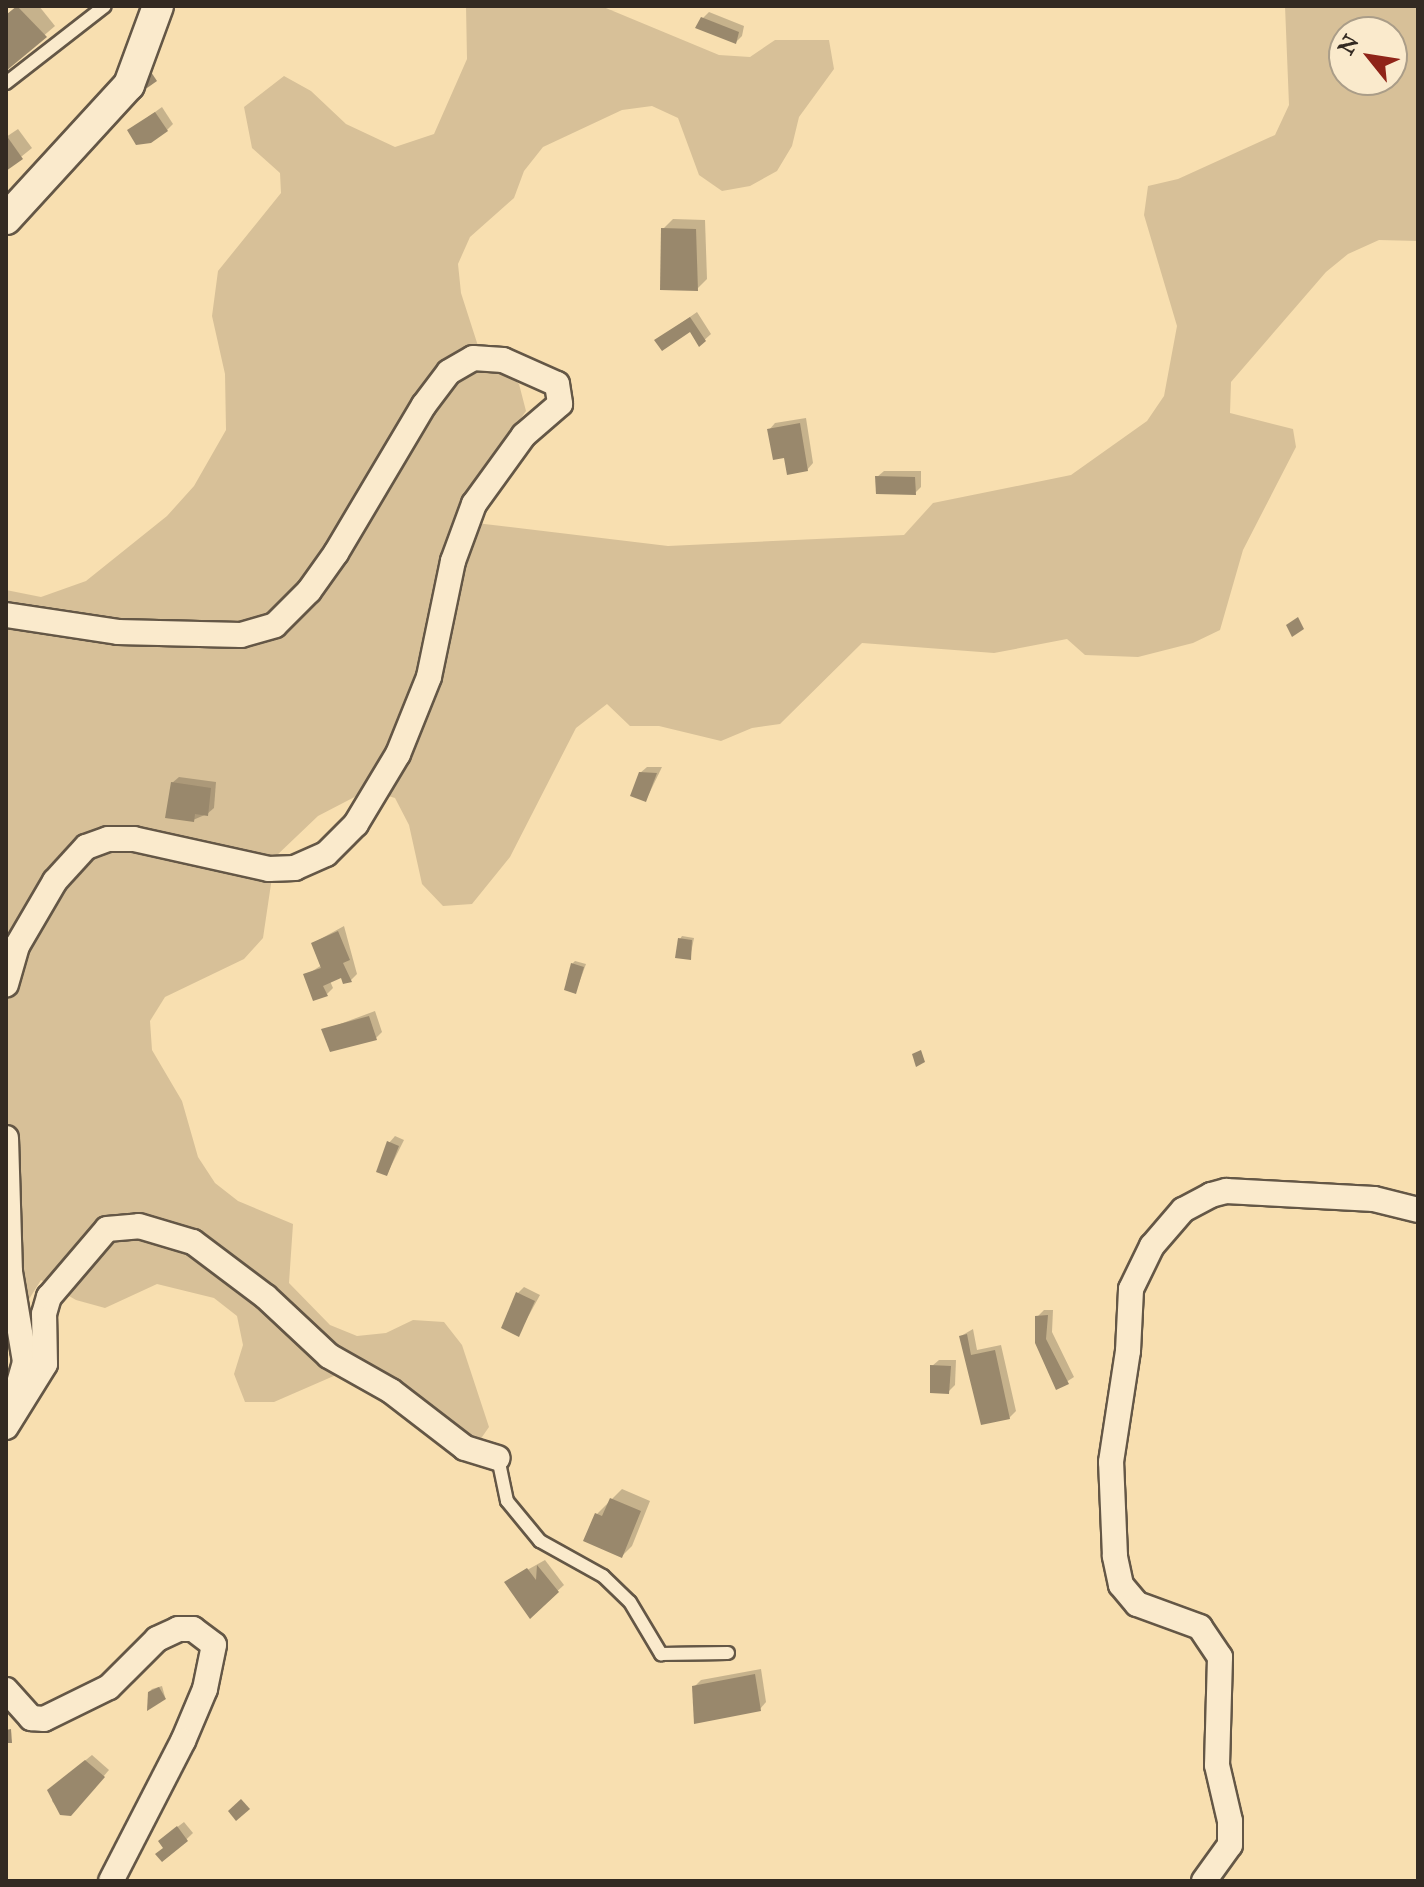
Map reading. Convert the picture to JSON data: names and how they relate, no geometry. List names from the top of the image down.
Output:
{
  "north": "top left"
}
